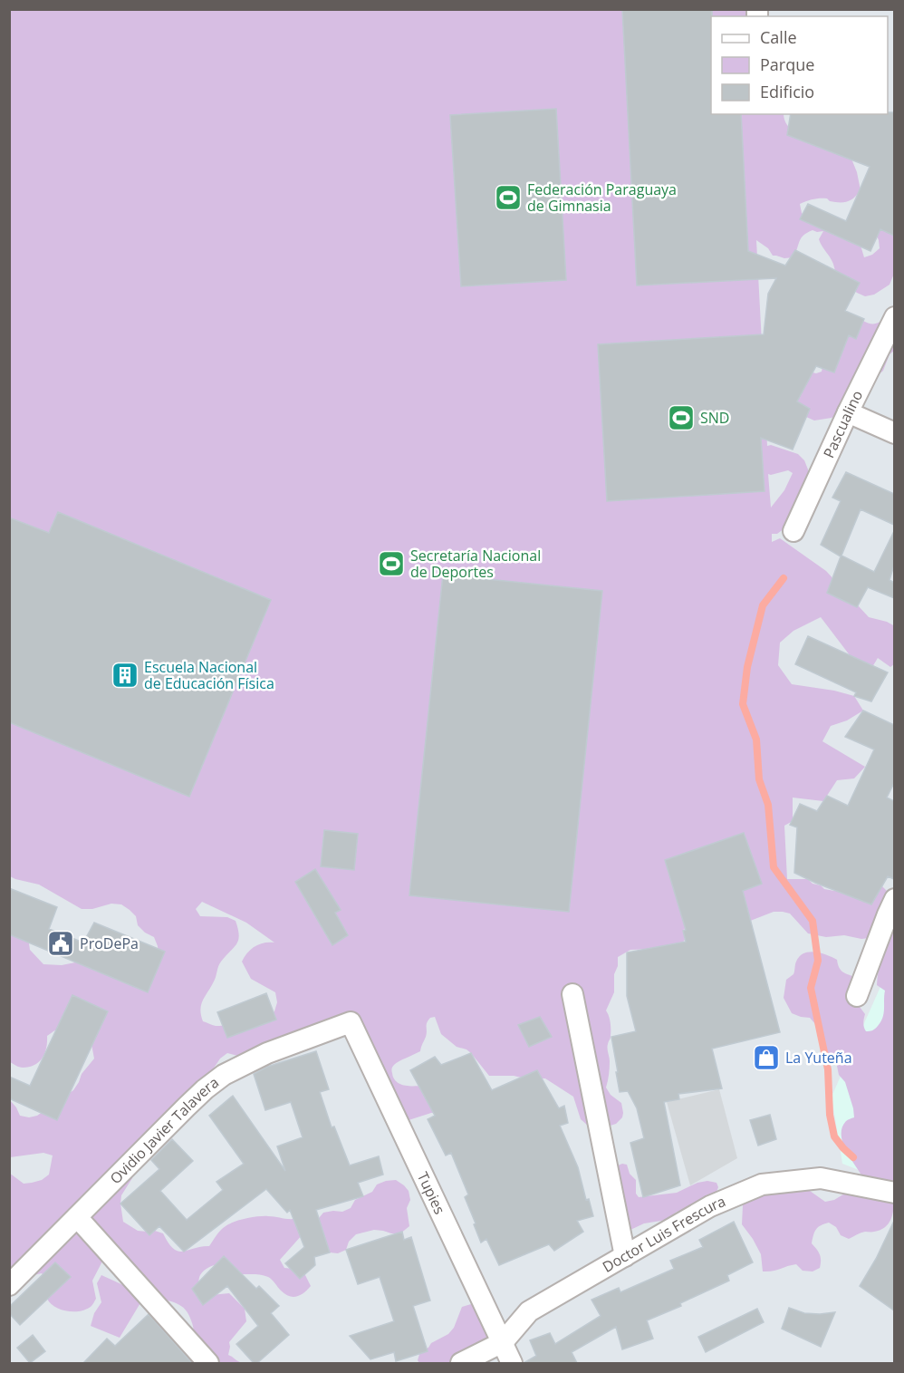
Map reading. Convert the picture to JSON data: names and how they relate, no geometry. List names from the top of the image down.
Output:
{
  "streets": {
    "street": [
      "Pascualino",
      "Ovidio Javier Talavera",
      "Tupies",
      "Doctor Luis Frescura"
    ]
  },
  "crossings": [
    ["Ovidio Javier Talavera", "Tupies"],
    ["Tupies", "Doctor Luis Frescura"]
  ],
  "places": {
    "sports": ["Federación Paraguaya de Gimnasia", "SND", "Secretaría Nacional de Deportes"],
    "building": ["Escuela Nacional de Educación Física"],
    "public building": ["ProDePa"],
    "shop": ["La Yuteña"]
  },
  "legend": ["Calle", "Parque", "Edificio"]
}
